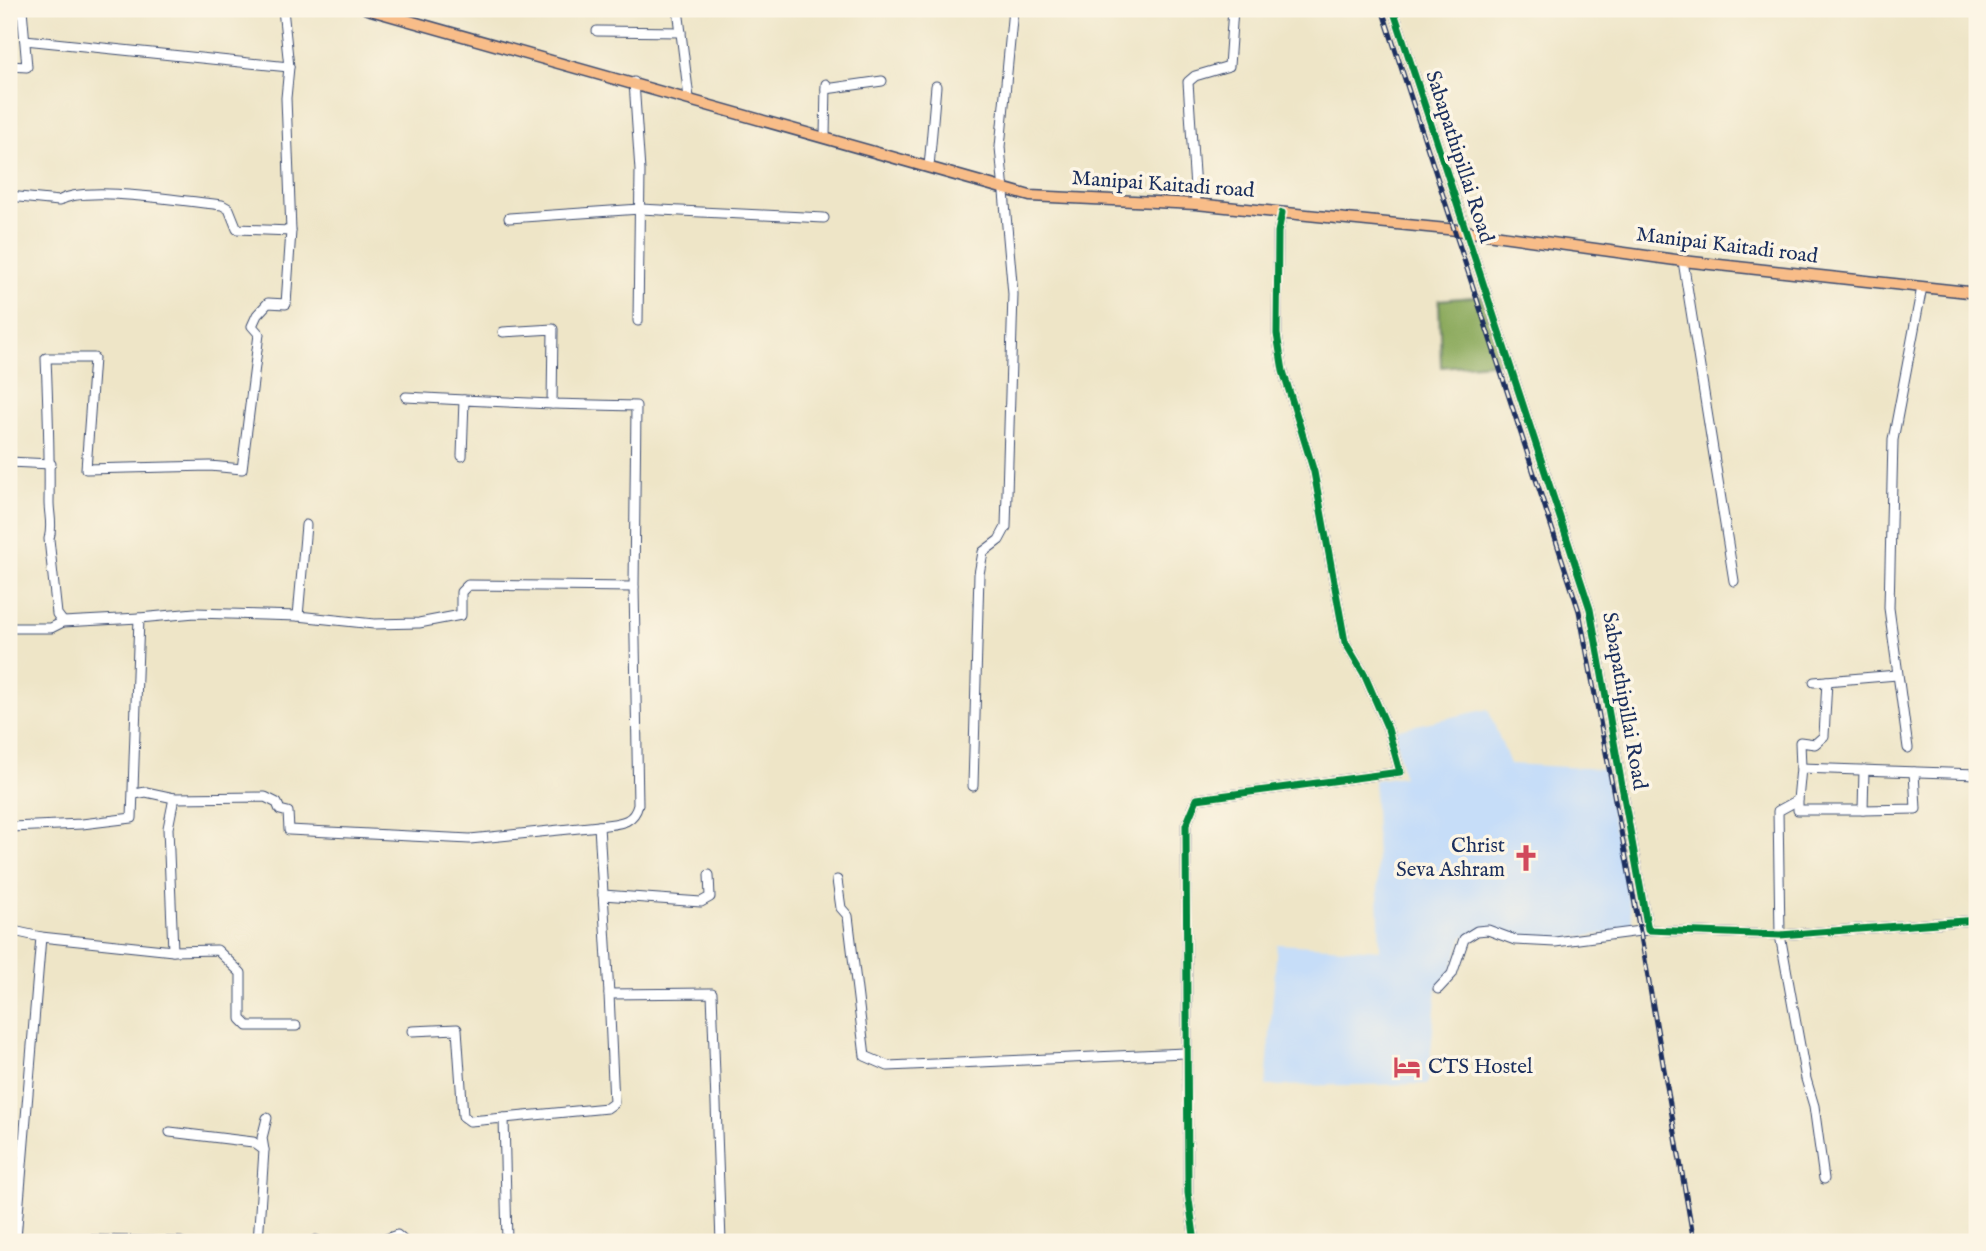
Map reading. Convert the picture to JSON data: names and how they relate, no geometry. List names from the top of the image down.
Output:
{
  "streets": {
    "main road": ["Manipai Kaitadi road"],
    "street": ["Sabapathipillai Road"]
  },
  "crossings": [
    ["Sabapathipillai Road", "Manipai Kaitadi road"]
  ],
  "places": {
    "church": ["Christ Seva Ashram"],
    "hotel": ["CTS Hostel"]
  }
}
